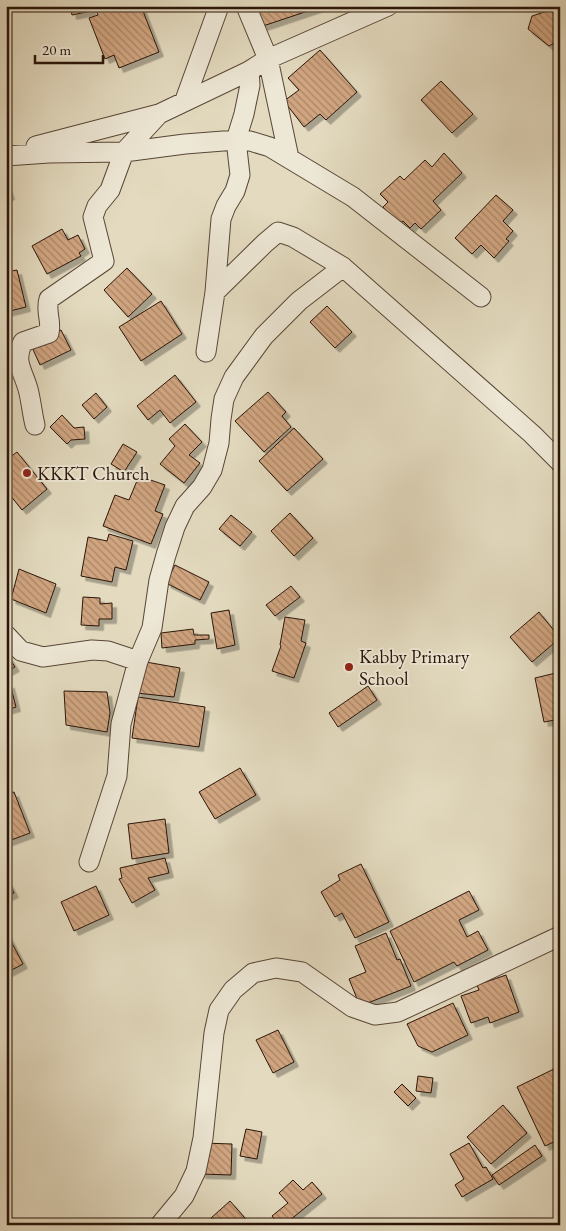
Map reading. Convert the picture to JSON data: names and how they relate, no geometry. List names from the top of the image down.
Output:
{
  "places": ["KKKT Church", "Kabby Primary School"],
  "scale_bar": "20 m"
}
